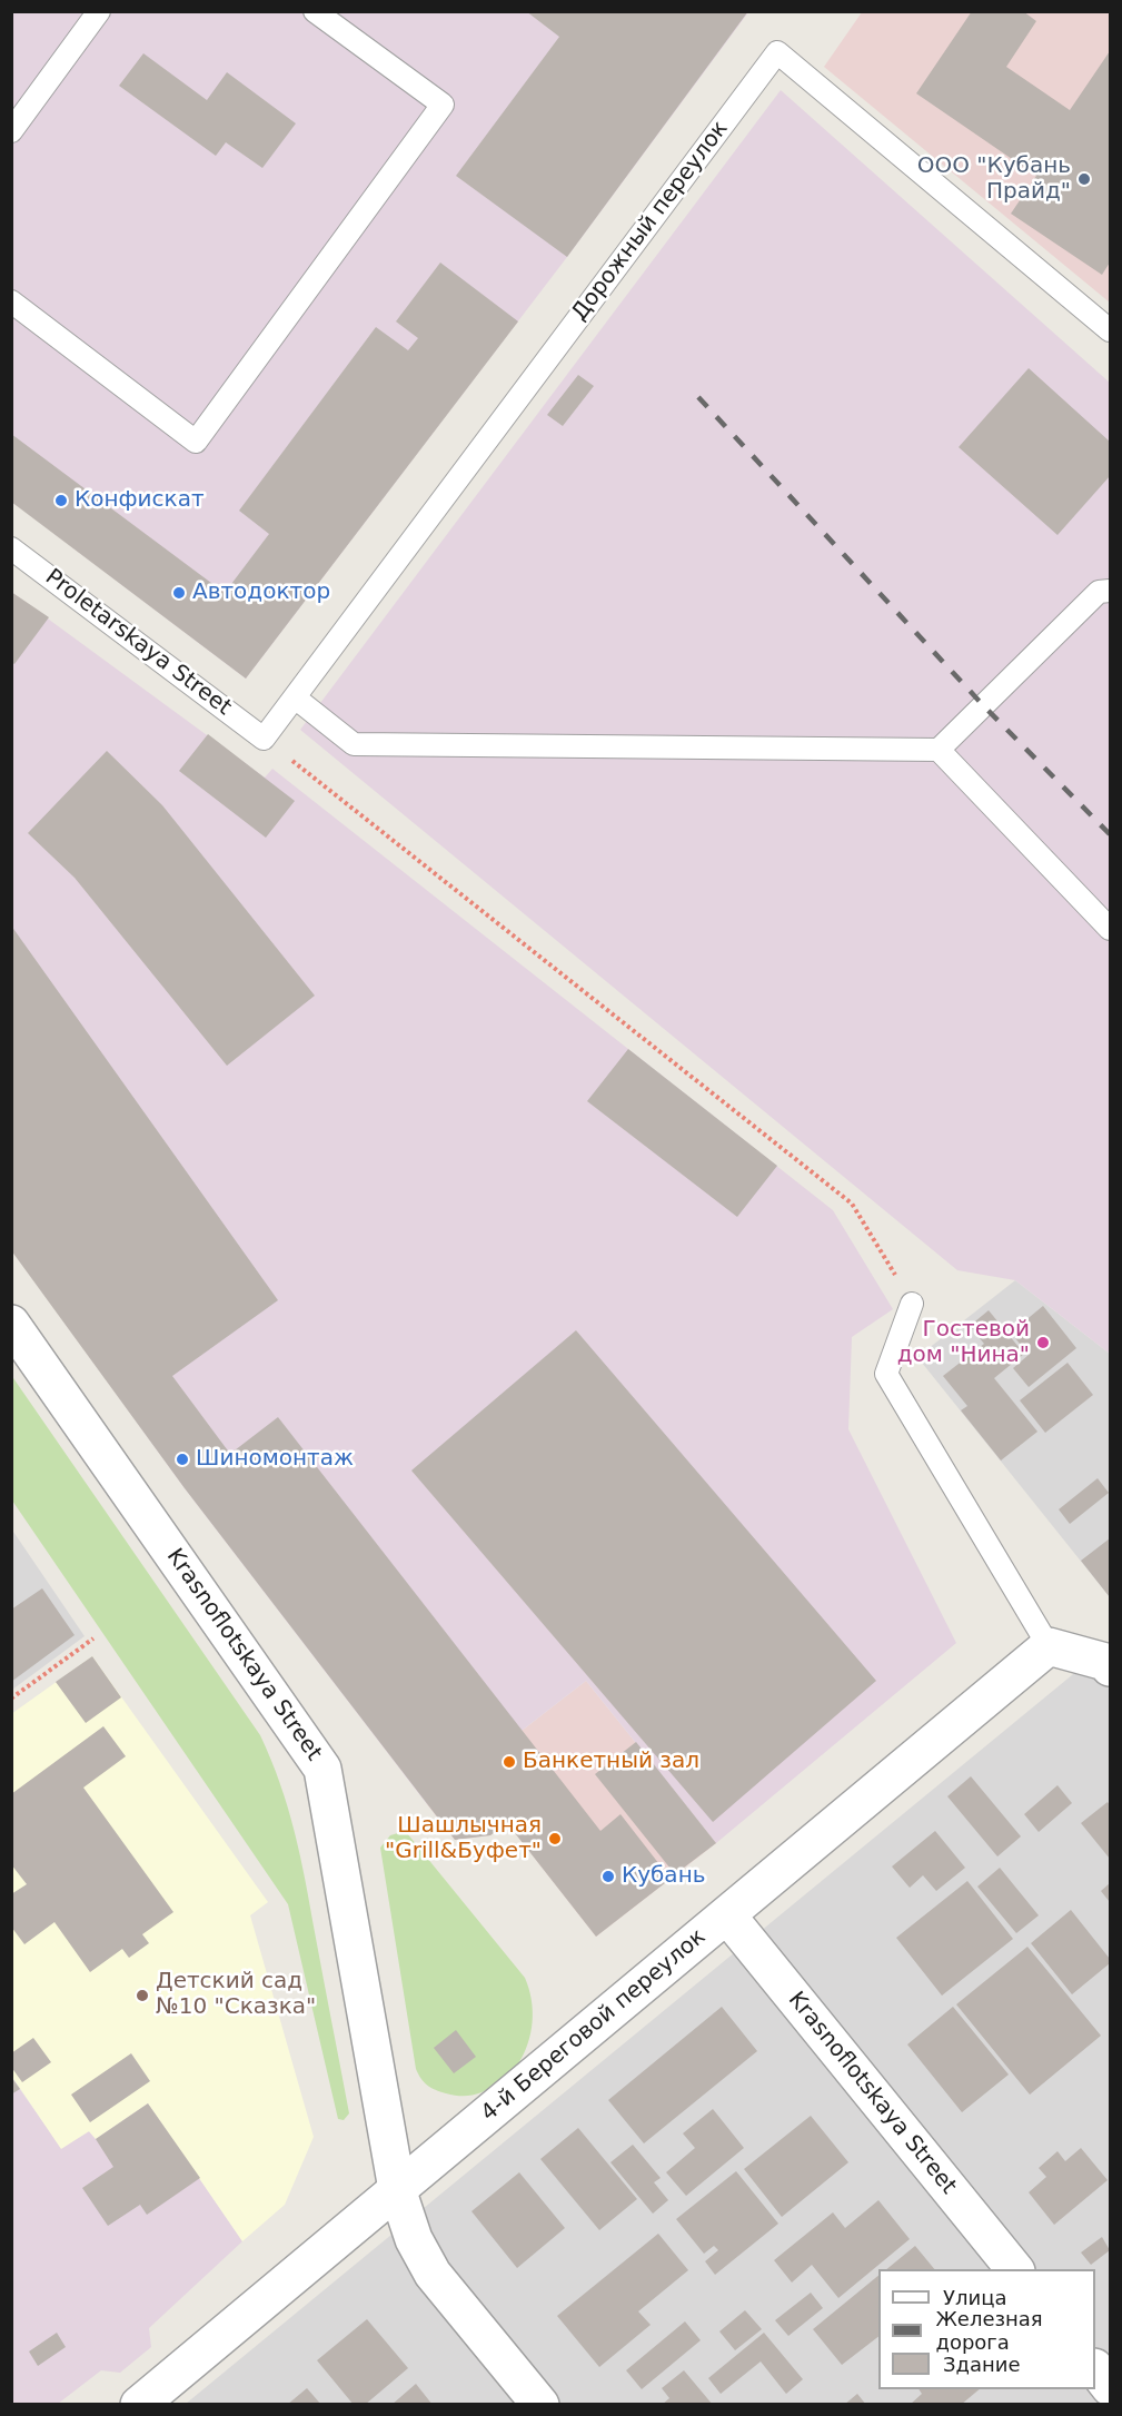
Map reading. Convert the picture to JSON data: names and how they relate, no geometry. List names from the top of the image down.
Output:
{
  "streets": {
    "street": ["Krasnoflotskaya Street", "4-й Береговой переулок"],
    "lane": ["Дорожный переулок", "Proletarskaya Street"]
  },
  "crossings": [
    ["Дорожный переулок", "Proletarskaya Street"],
    ["Krasnoflotskaya Street", "4-й Береговой переулок"]
  ],
  "places": [
    "ООО \"Кубань Прайд\"",
    "Конфискат",
    "Автодоктор",
    "Гостевой дом \"Нина\"",
    "Шиномонтаж",
    "Банкетный зал",
    "Шашлычная \"Grill&Буфет\"",
    "Кубань",
    "Детский сад №10 \"Сказка\""
  ],
  "legend": ["Улица", "Железная дорога", "Здание"]
}
